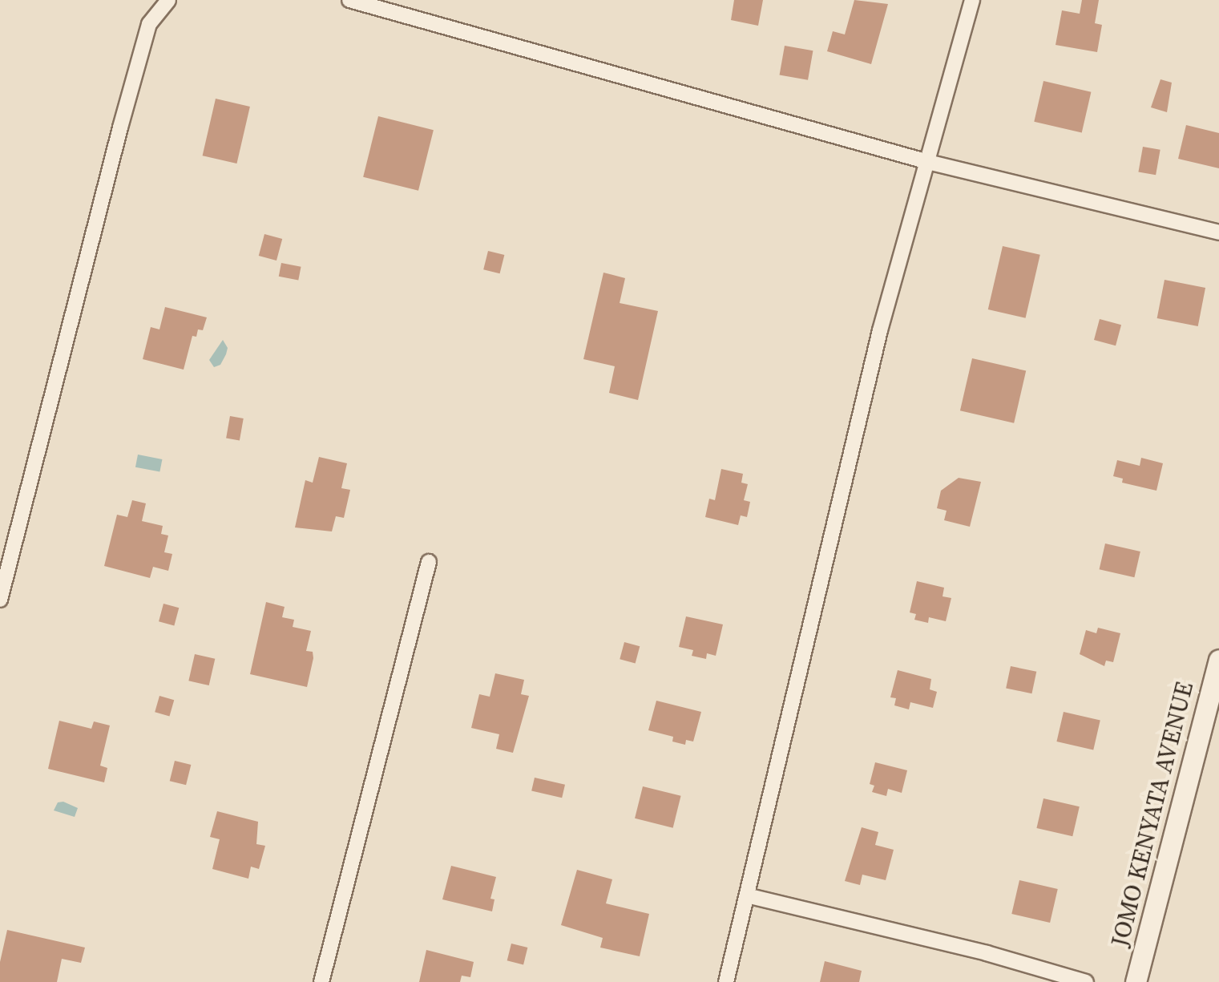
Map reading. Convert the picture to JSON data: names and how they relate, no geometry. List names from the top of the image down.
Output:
{
  "streets": {
    "street": ["JOMO KENYATA AVENUE"]
  }
}
